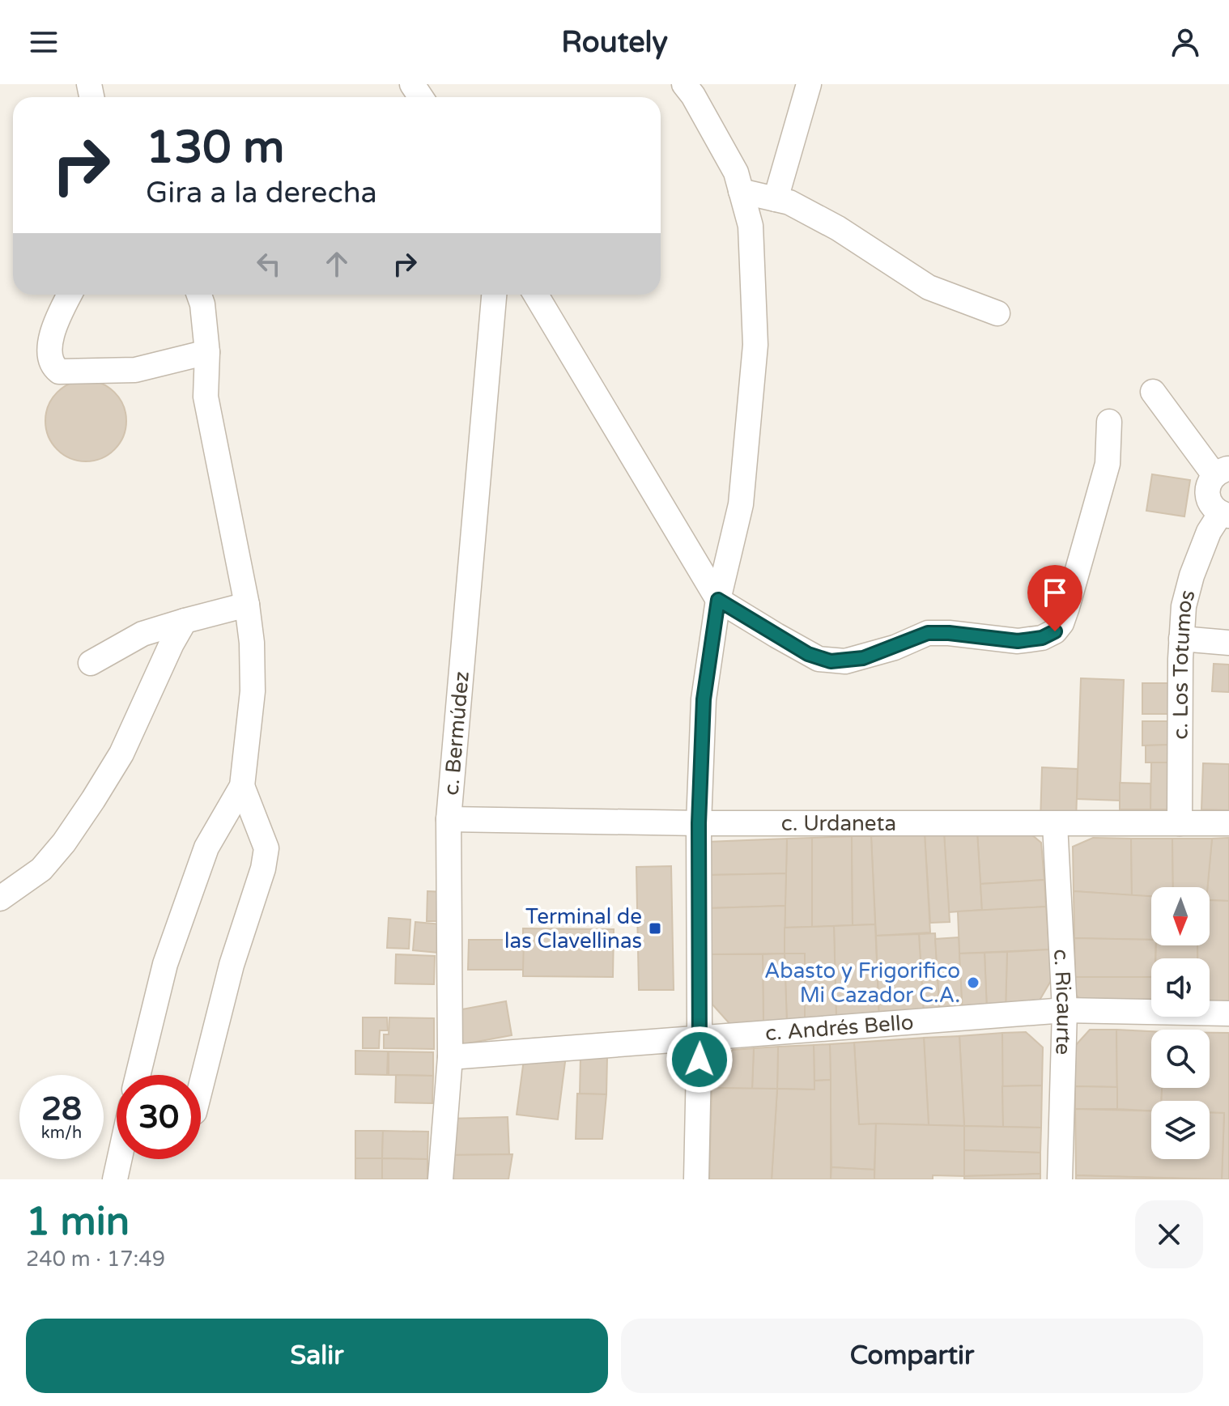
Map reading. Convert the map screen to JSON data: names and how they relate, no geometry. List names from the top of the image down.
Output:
{
  "streets": {
    "street": [
      "c. Los Totumos",
      "c. Bermúdez",
      "c. Urdaneta",
      "c. Ricaurte",
      "c. Andrés Bello"
    ]
  },
  "crossings": [
    ["c. Los Totumos", "c. Urdaneta"],
    ["c. Bermúdez", "c. Urdaneta"],
    ["c. Bermúdez", "c. Andrés Bello"],
    ["c. Urdaneta", "c. Ricaurte"],
    ["c. Ricaurte", "c. Andrés Bello"]
  ],
  "places": {
    "transit": ["Terminal de las Clavellinas"],
    "other": ["Abasto y Frigorifico Mi Cazador C.A."]
  },
  "north": "bottom",
  "page": {
    "header": "Routely",
    "turn": ["130 m", "Gira a la derecha"],
    "speed": "28 km/h",
    "limit": "30",
    "heading": ["1 min", "240 m · 17:49"],
    "buttons": ["Salir", "Compartir"]
  }
}
